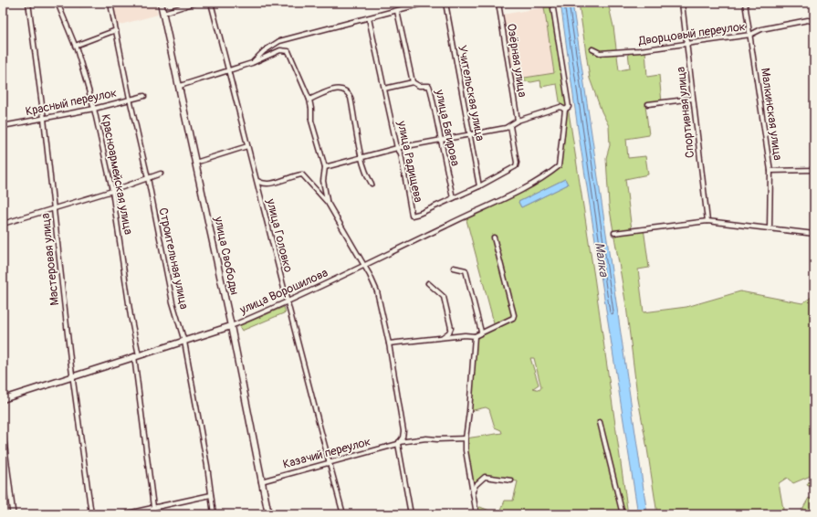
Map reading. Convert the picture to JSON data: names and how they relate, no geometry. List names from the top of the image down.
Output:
{
  "streets": {
    "main road": ["улица Свободы", "улица Ворошилова"],
    "street": [
      "Дворцовый переулок",
      "Озёрная улица",
      "Учительская улица",
      "Красный переулок",
      "Спортивная улица",
      "Малкинская улица",
      "улица Багирова",
      "улица Радищева",
      "Красноармейская улица",
      "улица Головко",
      "Строительная улица",
      "Мастеровая улица",
      "Казачий переулок"
    ]
  },
  "crossings": [
    ["Дворцовый переулок", "Спортивная улица"],
    ["Дворцовый переулок", "Малкинская улица"],
    ["Учительская улица", "улица Радищева"],
    ["Красный переулок", "Красноармейская улица"],
    ["Красный переулок", "Строительная улица"],
    ["Красный переулок", "Мастеровая улица"],
    ["улица Багирова", "улица Радищева"],
    ["Красноармейская улица", "улица Ворошилова"],
    ["улица Головко", "улица Ворошилова"],
    ["улица Головко", "Казачий переулок"],
    ["улица Свободы", "улица Ворошилова"],
    ["улица Свободы", "Казачий переулок"],
    ["Строительная улица", "улица Ворошилова"],
    ["Мастеровая улица", "улица Ворошилова"]
  ],
  "water": ["Малка"]
}
